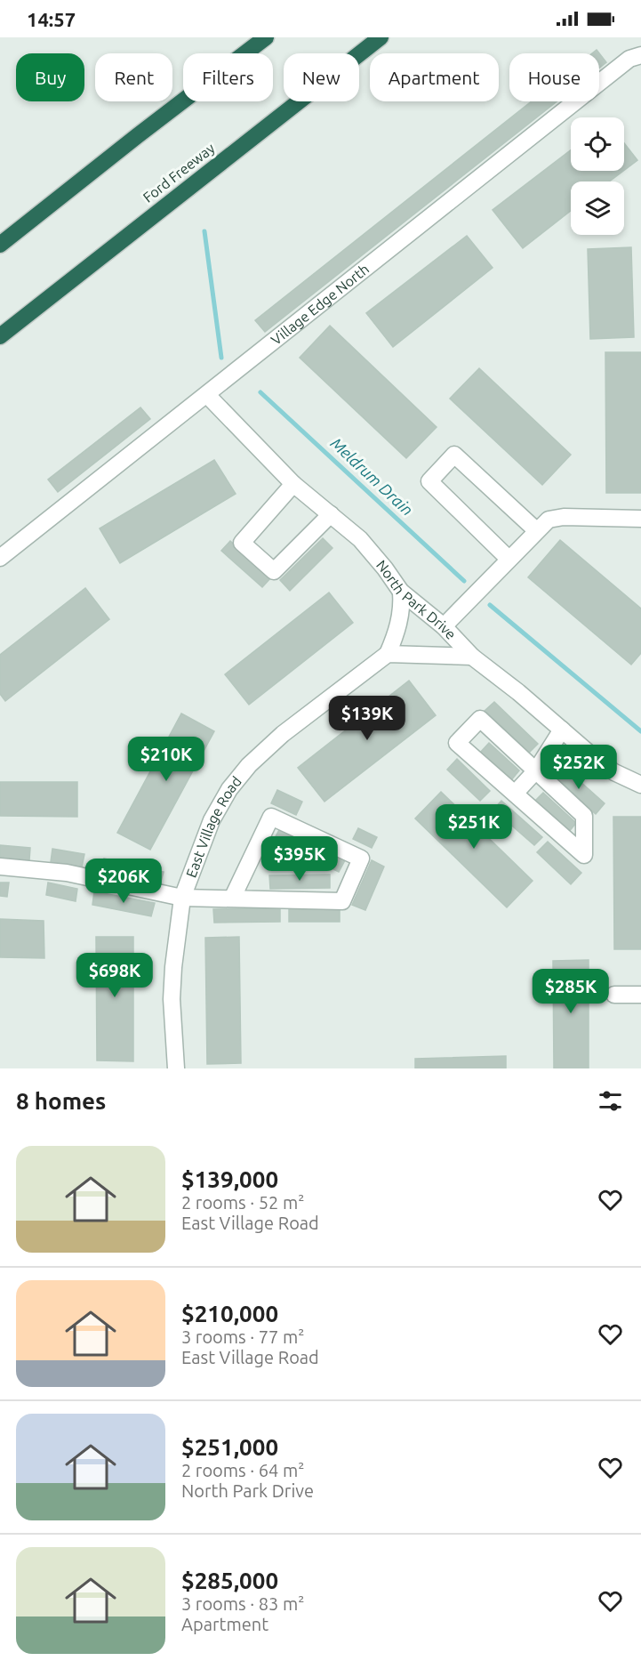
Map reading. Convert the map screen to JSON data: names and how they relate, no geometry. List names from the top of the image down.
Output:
{
  "streets": {
    "highway": ["Ford Freeway"],
    "street": ["Village Edge North", "North Park Drive", "East Village Road"]
  },
  "crossings": [
    ["Village Edge North", "North Park Drive"]
  ],
  "water": ["Meldrum Drain"],
  "page": {
    "status": "14:57",
    "chip": [
      "Buy",
      "Rent",
      "Filters",
      "New",
      "Apartment",
      "House"
    ],
    "price": [
      "$139K",
      "$210K",
      "$252K",
      "$251K",
      "$395K",
      "$206K",
      "$698K",
      "$285K"
    ],
    "heading": "8 homes",
    "list": [
      {
        "name": "$139,000",
        "note": "2 rooms · 52 m² · East Village Road"
      },
      {
        "name": "$210,000",
        "note": "3 rooms · 77 m² · East Village Road"
      },
      {
        "name": "$251,000",
        "note": "2 rooms · 64 m² · North Park Drive"
      },
      {
        "name": "$285,000",
        "note": "3 rooms · 83 m² · Apartment"
      }
    ]
  }
}
